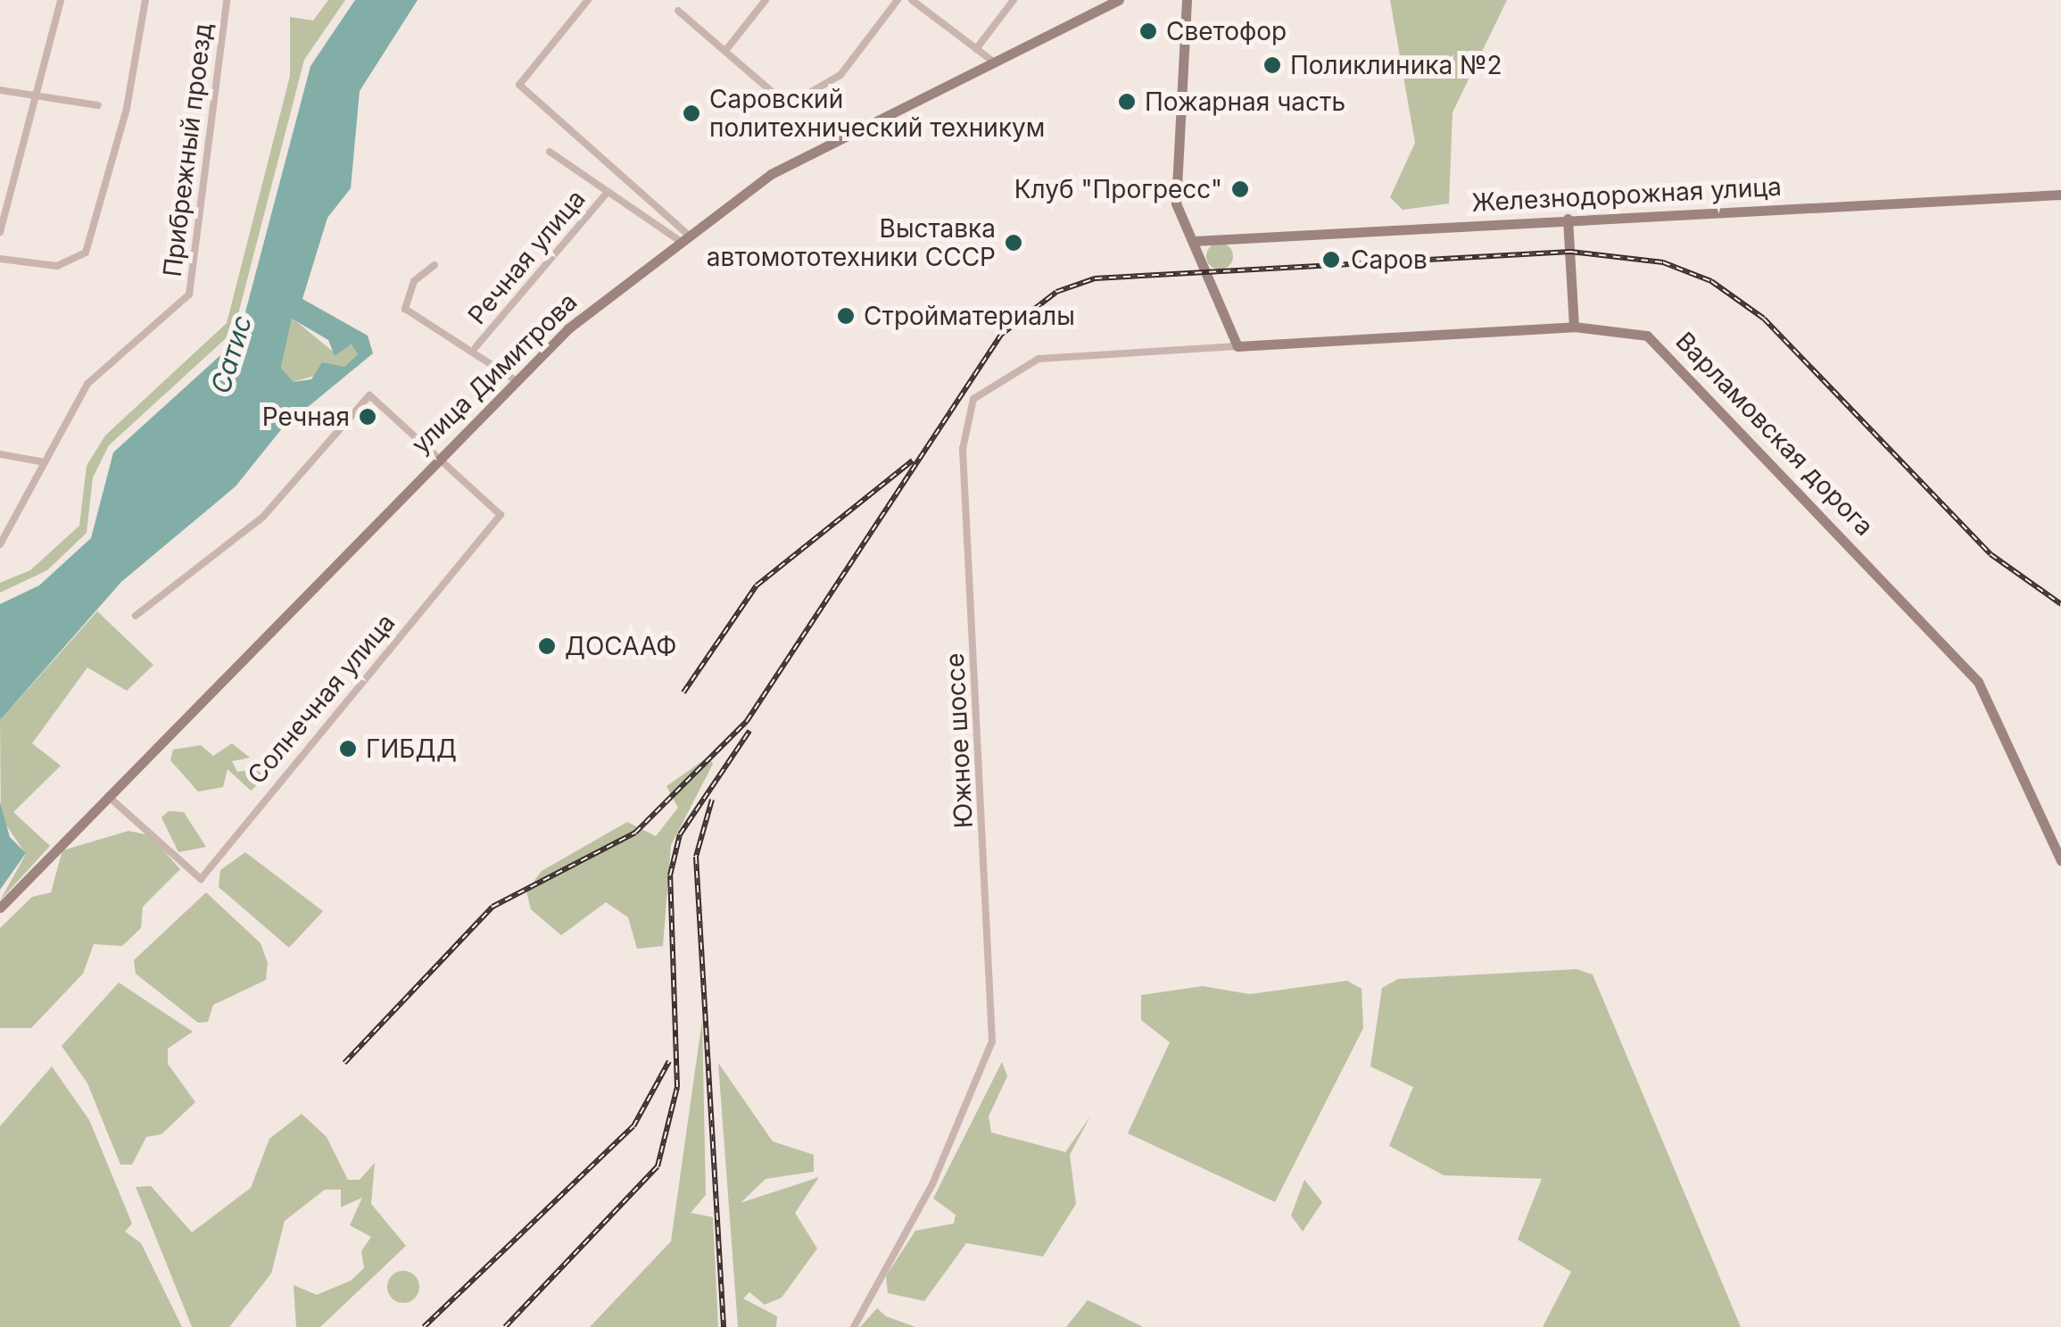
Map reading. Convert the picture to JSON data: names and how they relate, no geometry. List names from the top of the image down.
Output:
{
  "streets": {
    "street": [
      "Прибрежный проезд",
      "Железнодорожная улица",
      "Речная улица",
      "улица Димитрова",
      "Варламовская дорога",
      "Солнечная улица",
      "Южное шоссе"
    ]
  },
  "crossings": [
    ["улица Димитрова", "Солнечная улица"],
    ["Варламовская дорога", "Южное шоссе"]
  ],
  "water": ["Сатис"],
  "places": [
    "Светофор",
    "Поликлиника №2",
    "Пожарная часть",
    "Саровский политехнический техникум",
    "Клуб \"Прогресс\"",
    "Выставка автомототехники СССР",
    "Саров",
    "Стройматериалы",
    "Речная",
    "ДОСААФ",
    "ГИБДД"
  ]
}
